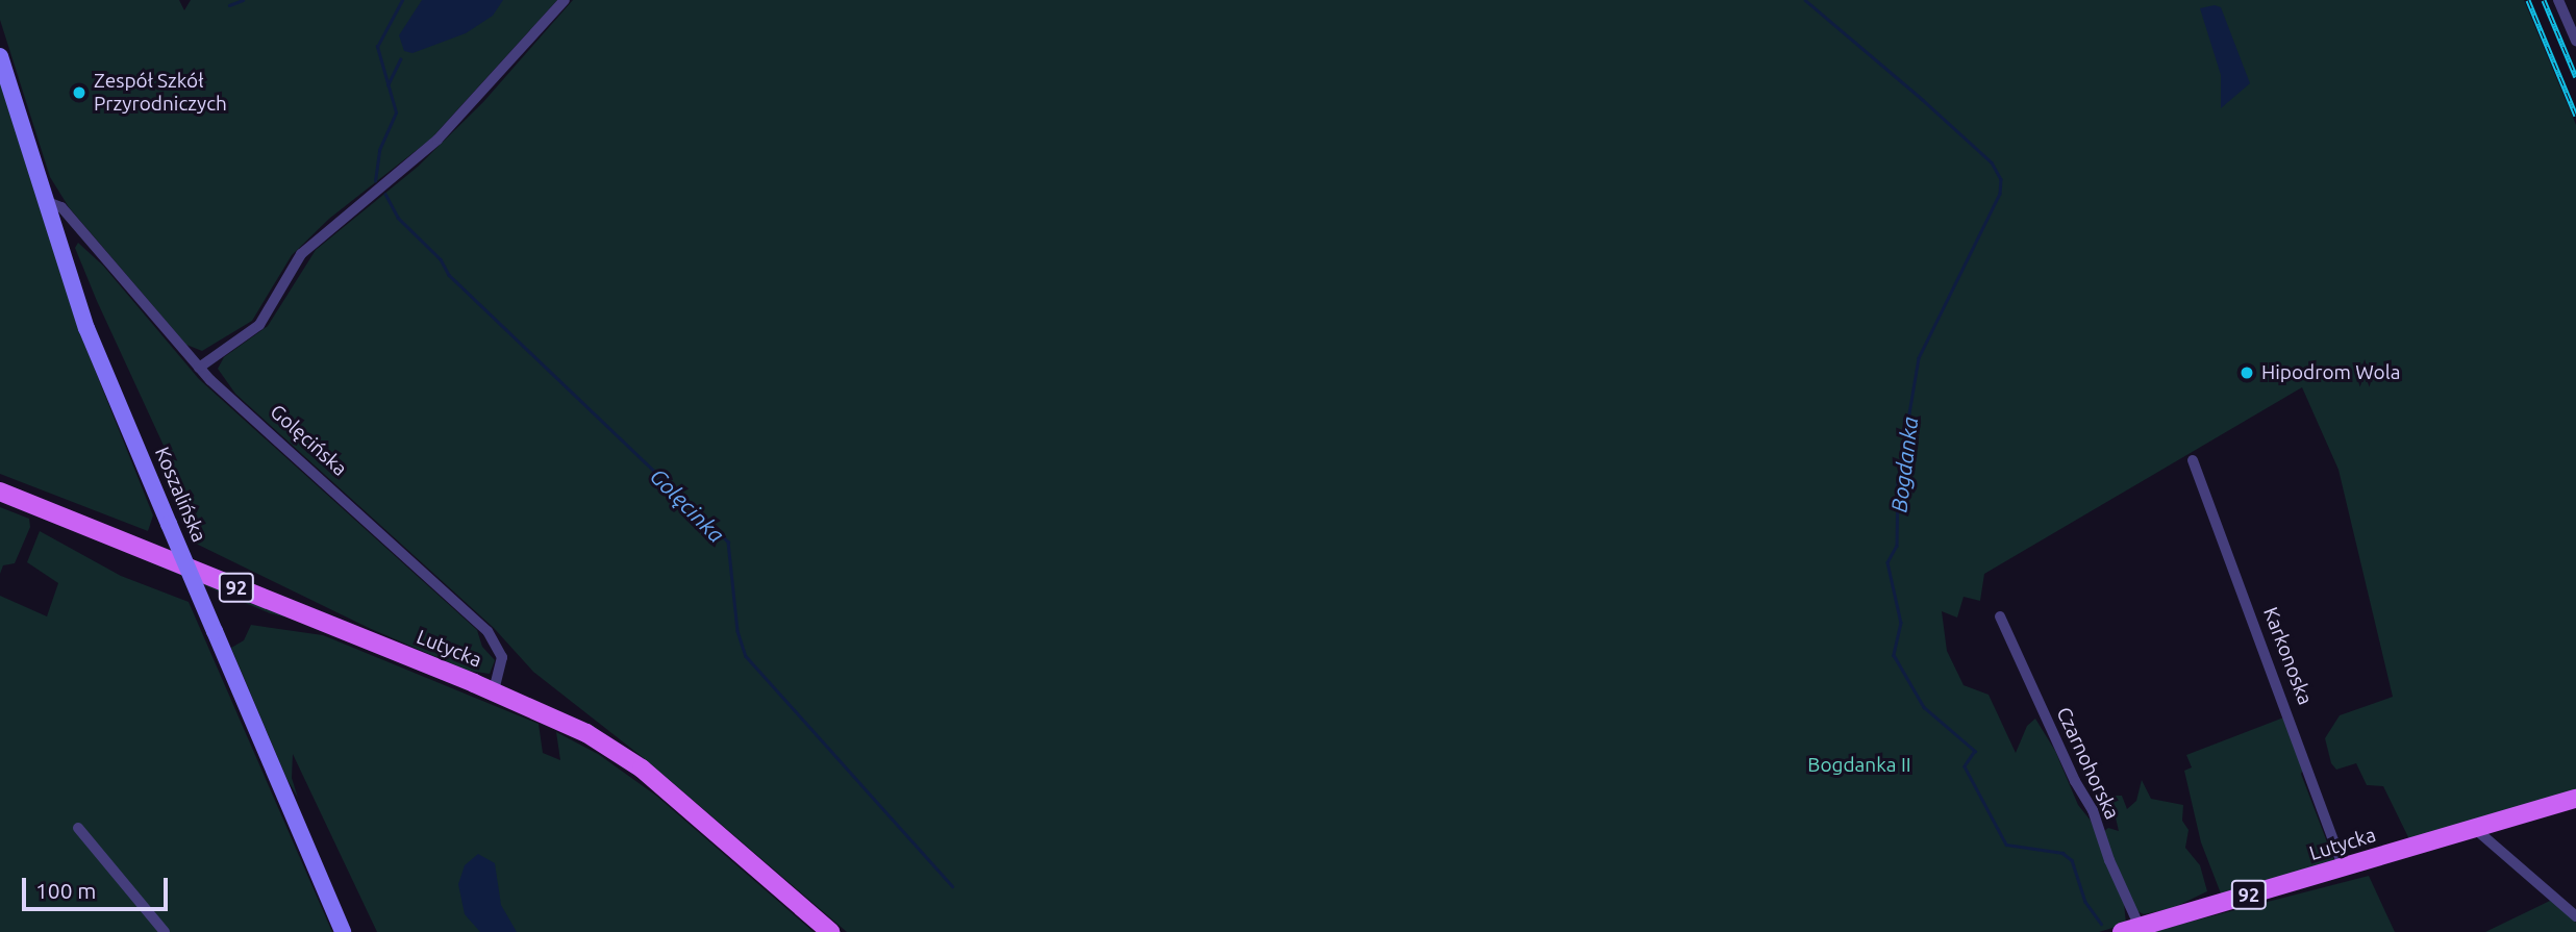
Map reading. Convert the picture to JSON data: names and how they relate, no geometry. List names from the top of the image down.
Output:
{
  "streets": {
    "main road": ["92", "Lutycka"],
    "street": [
      "Golęcińska",
      "Koszalińska",
      "Karkonoska",
      "Czarnohorska"
    ]
  },
  "crossings": [
    ["Golęcińska", "Koszalińska"],
    ["Golęcińska", "Lutycka"],
    ["Lutycka", "Karkonoska"],
    ["Lutycka", "Czarnohorska"]
  ],
  "water": ["Bogdanka", "Golęcinka"],
  "parks": ["Bogdanka II"],
  "places": ["Zespół Szkół Przyrodniczych", "Hipodrom Wola"],
  "scale_bar": "100 m"
}
